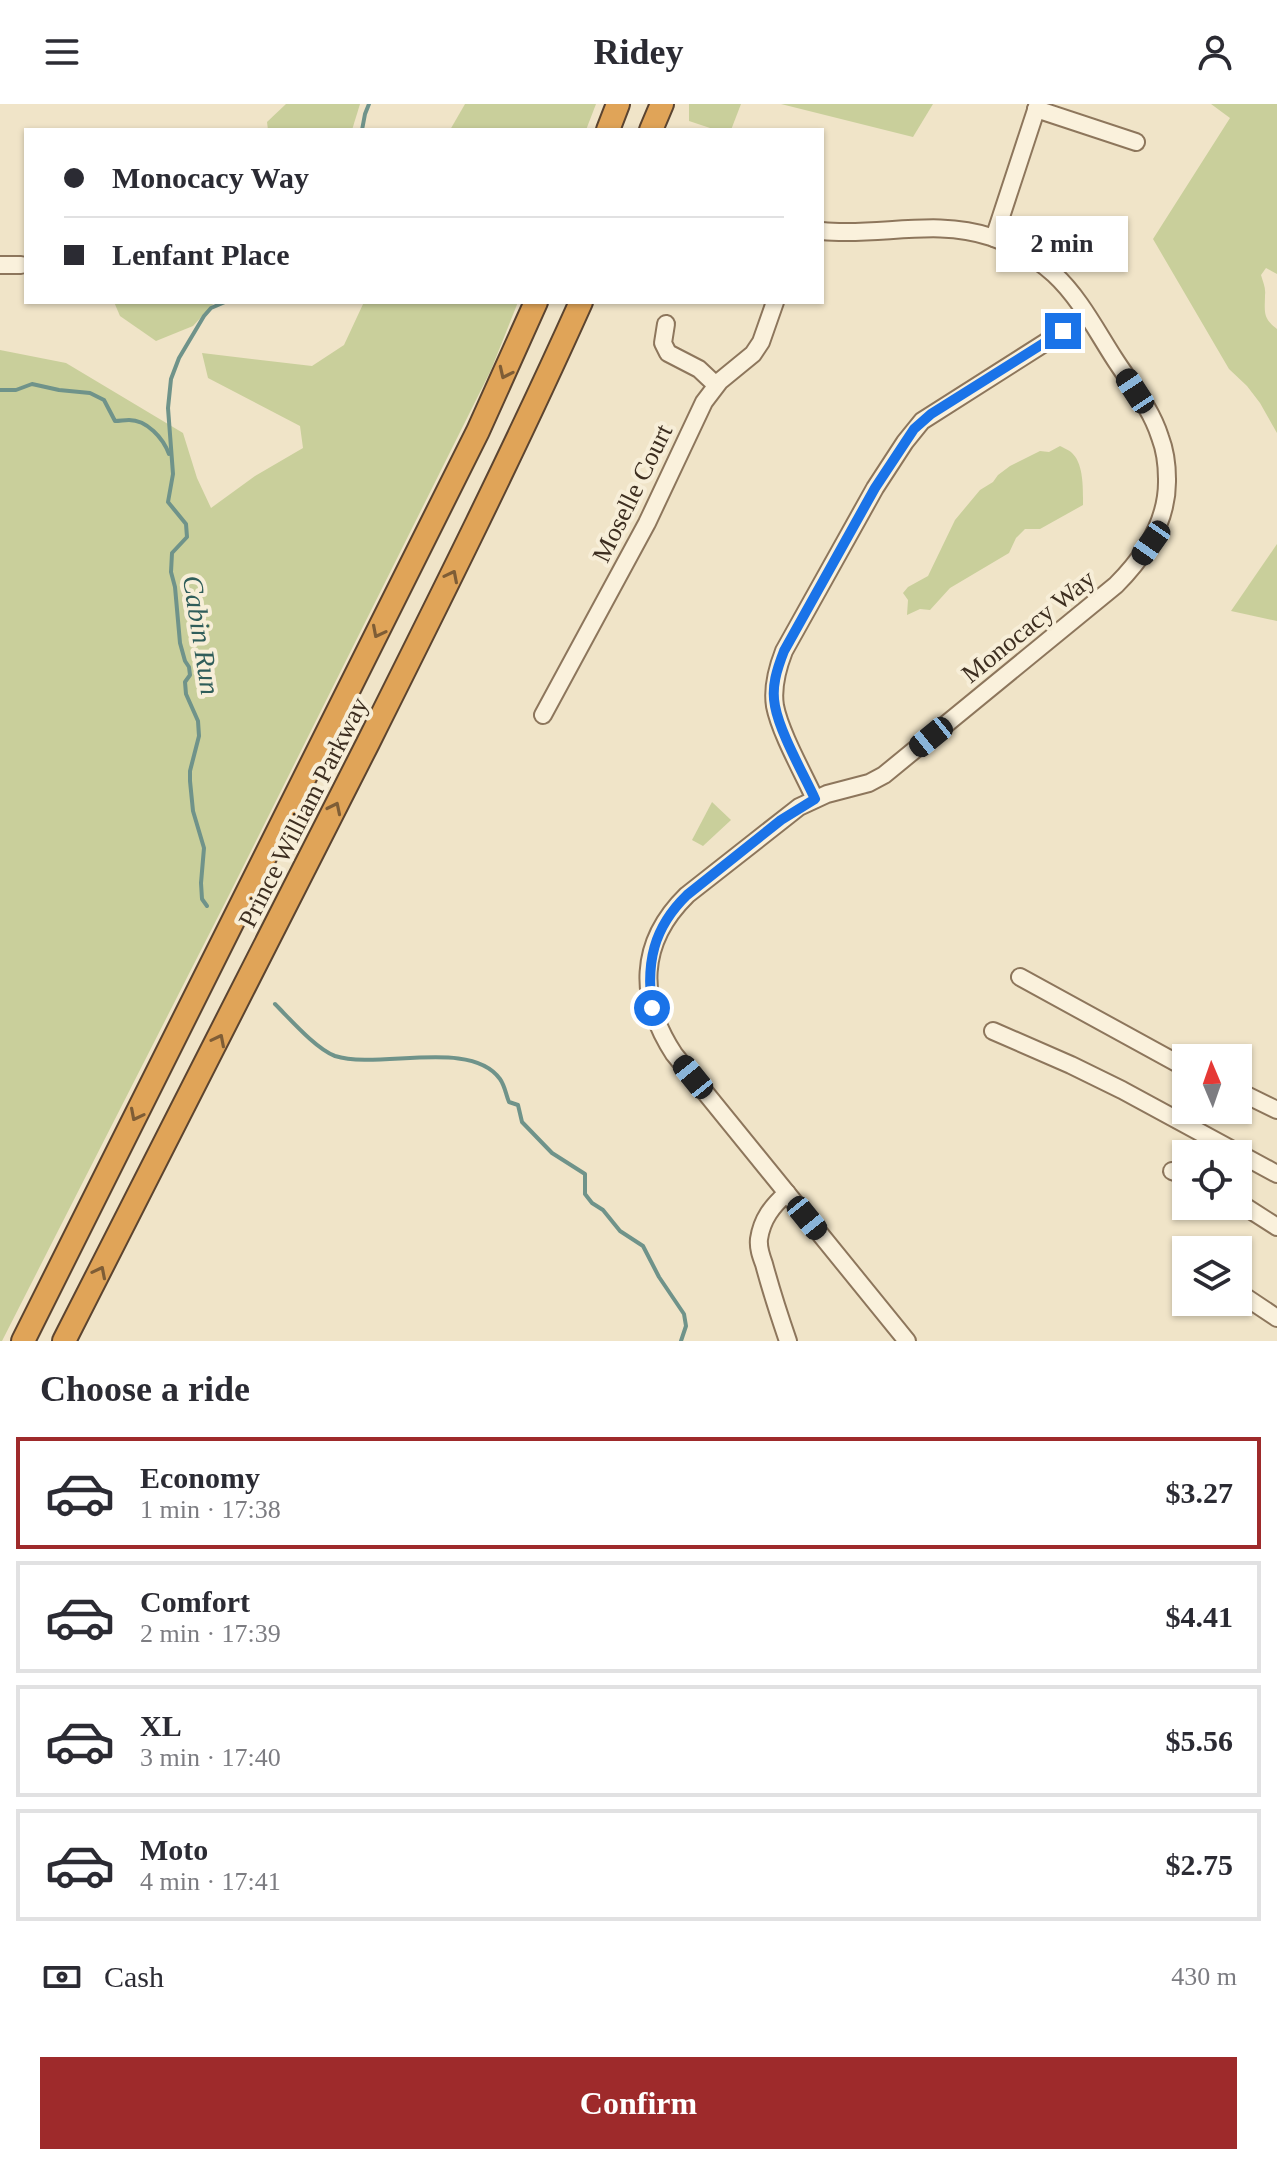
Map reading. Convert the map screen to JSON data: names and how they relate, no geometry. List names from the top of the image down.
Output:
{
  "streets": {
    "highway": ["Prince William Parkway"],
    "street": ["Moselle Court", "Monocacy Way"]
  },
  "water": ["Cabin Run"],
  "north": "top",
  "page": {
    "header": "Ridey",
    "banner": ["Monocacy Way", "Lenfant Place"],
    "bubble": "2 min",
    "heading": "Choose a ride",
    "list": [
      {
        "name": "Economy",
        "note": "1 min · 17:38",
        "value": "$3.27"
      },
      {
        "name": "Comfort",
        "note": "2 min · 17:39",
        "value": "$4.41"
      },
      {
        "name": "XL",
        "note": "3 min · 17:40",
        "value": "$5.56"
      },
      {
        "name": "Moto",
        "note": "4 min · 17:41",
        "value": "$2.75"
      }
    ],
    "pay": ["Cash", "430 m"],
    "buttons": "Confirm"
  }
}
